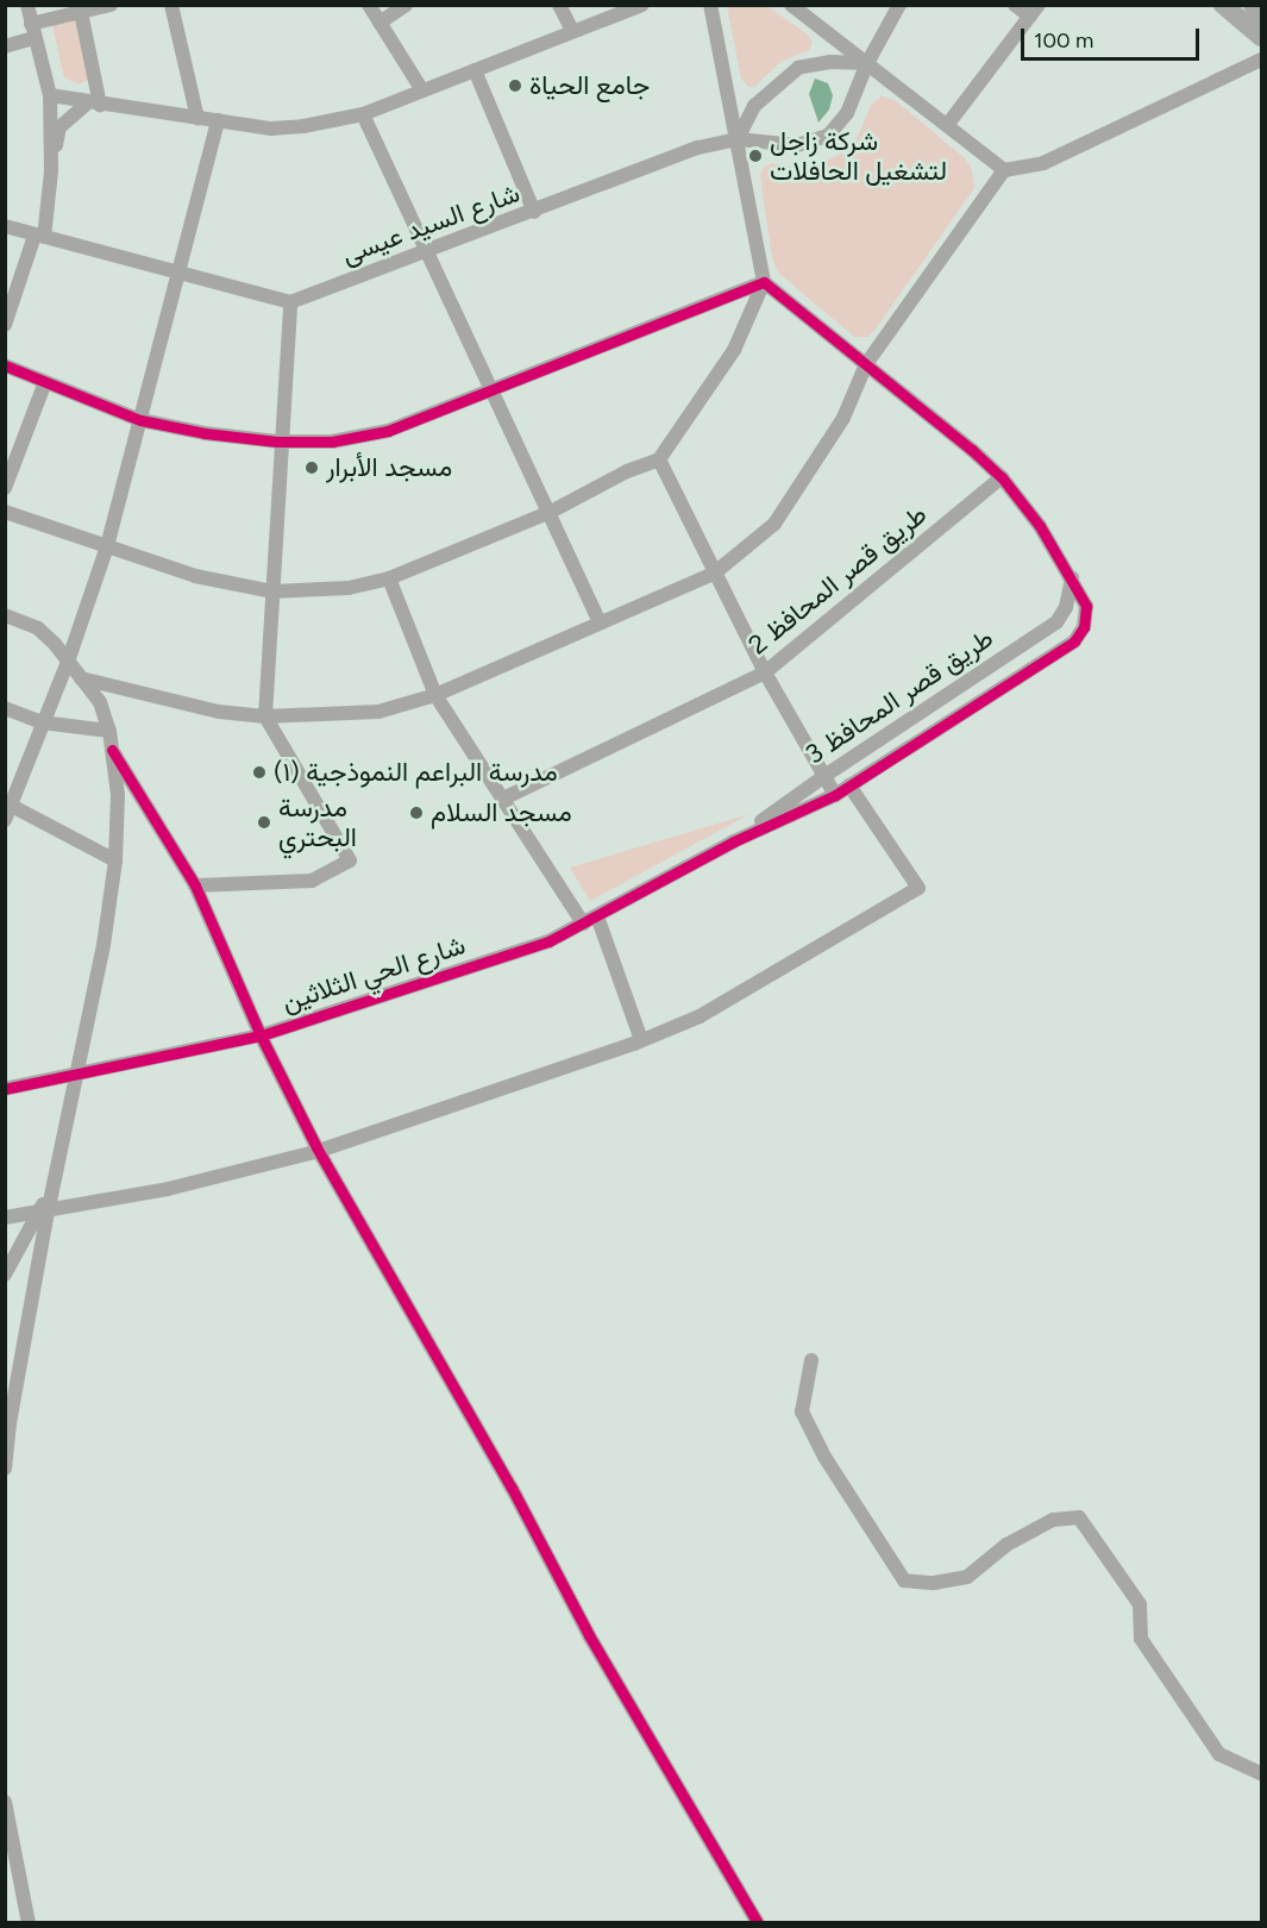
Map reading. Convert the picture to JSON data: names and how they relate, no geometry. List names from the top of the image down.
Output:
{
  "streets": {
    "street": [
      "شارع السيد عيسى",
      "طريق قصر المحافظ 2",
      "طريق قصر المحافظ 3",
      "شارع الحي الثلاثين"
    ]
  },
  "crossings": [
    ["طريق قصر المحافظ 3", "شارع الحي الثلاثين"]
  ],
  "places": [
    "جامع الحياة",
    "شركة زاجل لتشغيل الحافلات",
    "مسجد الأبرار",
    "مدرسة البراعم النموذجية (١)",
    "مسجد السلام",
    "مدرسة البحتري"
  ],
  "scale_bar": "100 m"
}
